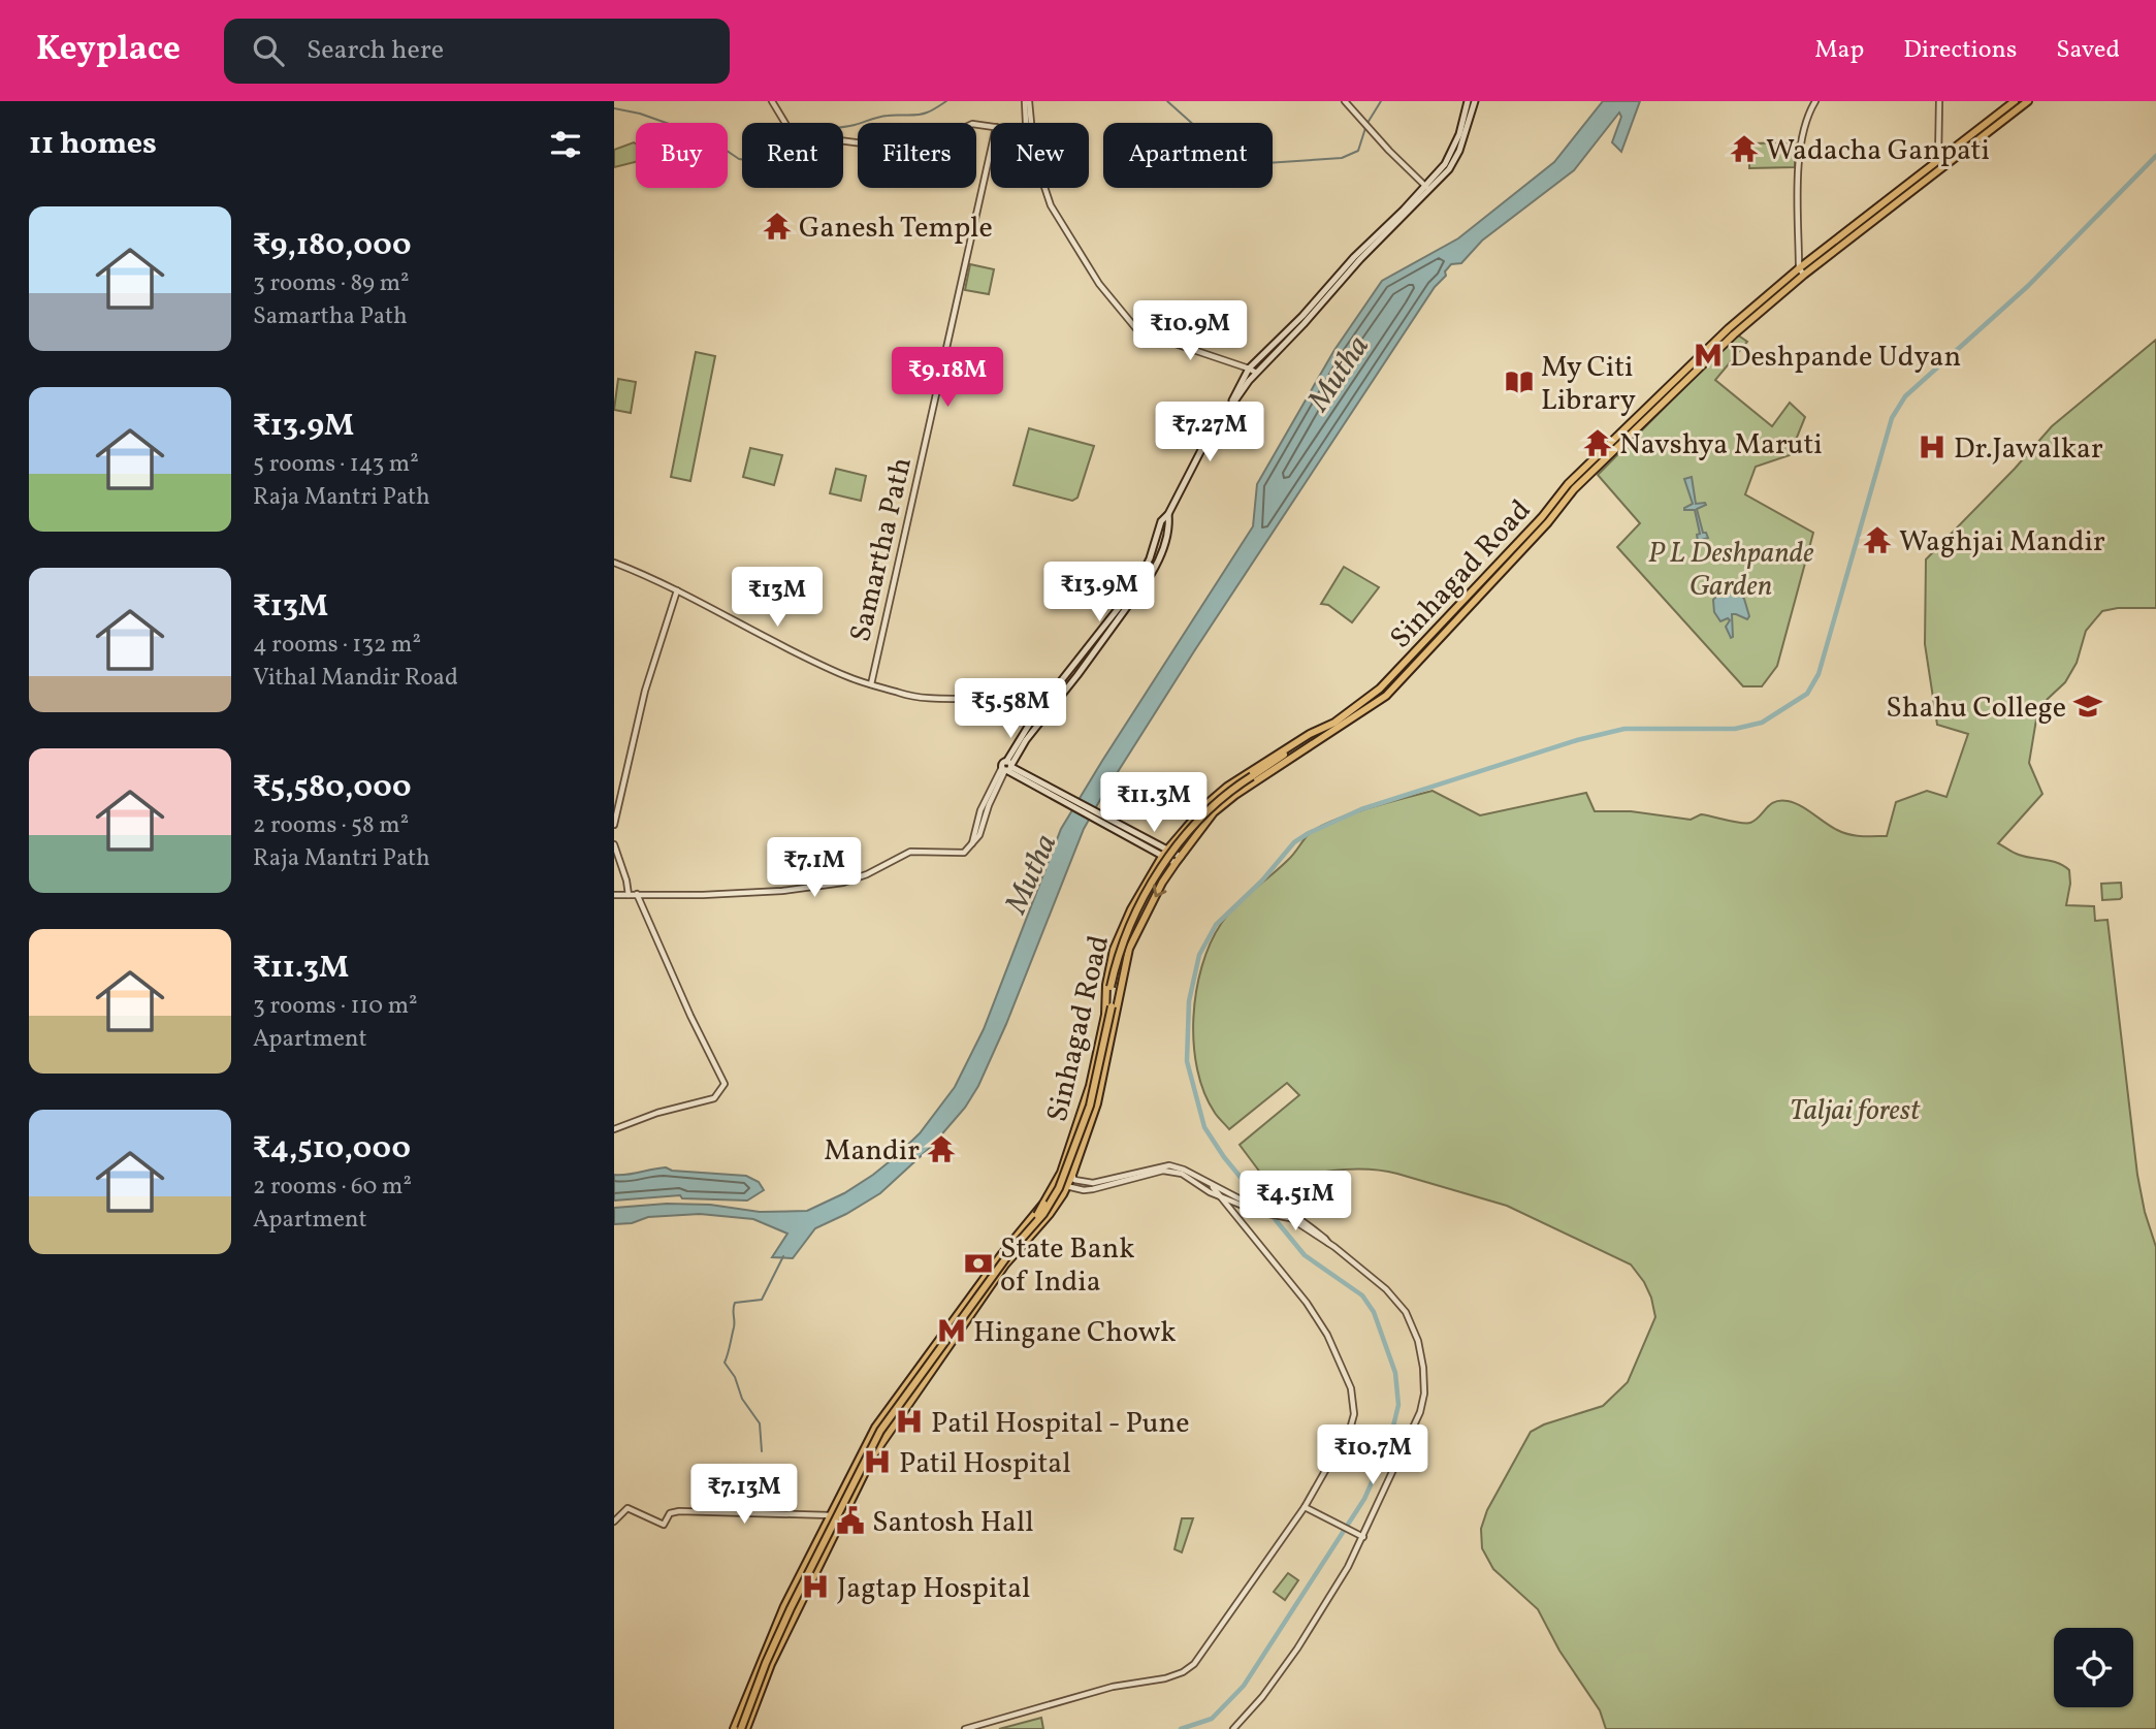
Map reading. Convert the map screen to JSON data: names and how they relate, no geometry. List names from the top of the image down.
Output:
{
  "streets": {
    "main road": ["Sinhagad Road"],
    "street": ["Samartha Path"]
  },
  "water": ["Mutha"],
  "parks": ["P L Deshpande Garden", "Taljai forest"],
  "places": {
    "temple": [
      "Wadacha Ganpati",
      "Ganesh Temple",
      "Navshya Maruti",
      "Waghjai Mandir",
      "Mandir"
    ],
    "metro station": ["Deshpande Udyan", "Hingane Chowk"],
    "library": ["My Citi Library"],
    "hospital": [
      "Dr.Jawalkar",
      "Patil Hospital - Pune",
      "Patil Hospital",
      "Jagtap Hospital"
    ],
    "school or university": ["Shahu College"],
    "bank": ["State Bank of India"],
    "public building": ["Santosh Hall"]
  },
  "page": {
    "header": "Keyplace",
    "search": "Search here",
    "nav": ["Map", "Directions", "Saved"],
    "heading": "11 homes",
    "chip": [
      "Buy",
      "Rent",
      "Filters",
      "New",
      "Apartment"
    ],
    "list": [
      {
        "name": "₹9,180,000",
        "note": "3 rooms · 89 m² · Samartha Path"
      },
      {
        "name": "₹13.9M",
        "note": "5 rooms · 143 m² · Raja Mantri Path"
      },
      {
        "name": "₹13M",
        "note": "4 rooms · 132 m² · Vithal Mandir Road"
      },
      {
        "name": "₹5,580,000",
        "note": "2 rooms · 58 m² · Raja Mantri Path"
      },
      {
        "name": "₹11.3M",
        "note": "3 rooms · 110 m² · Apartment"
      },
      {
        "name": "₹4,510,000",
        "note": "2 rooms · 60 m² · Apartment"
      }
    ],
    "price": [
      "₹10.9M",
      "₹9.18M",
      "₹7.27M",
      "₹13.9M",
      "₹13M",
      "₹5.58M",
      "₹11.3M",
      "₹7.1M",
      "₹4.51M",
      "₹10.7M",
      "₹7.13M"
    ]
  }
}
